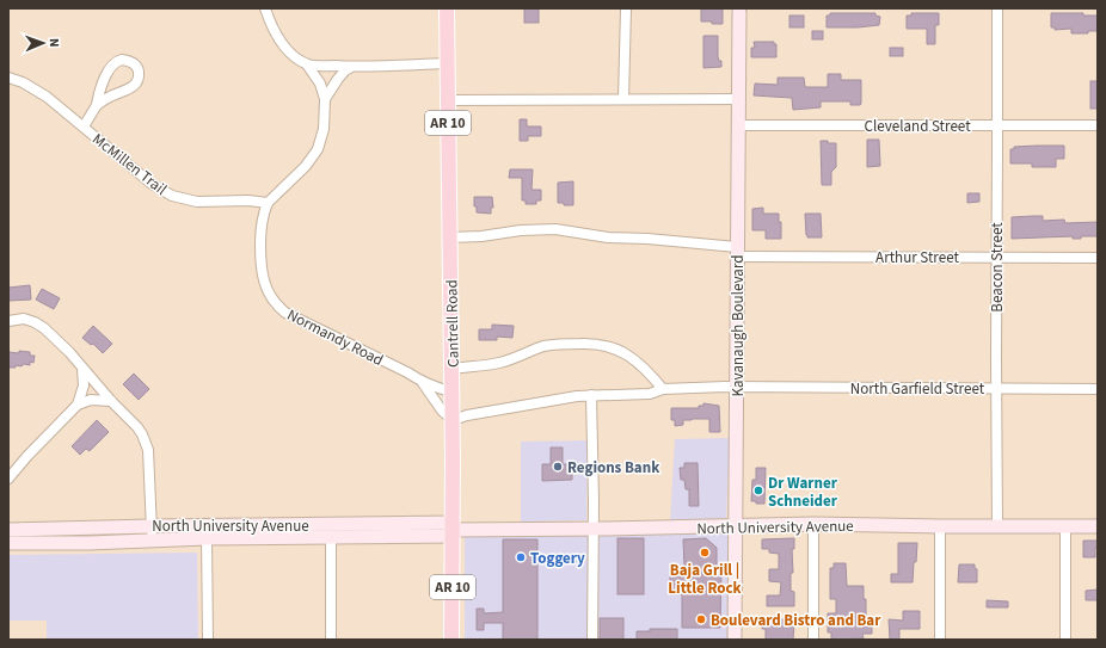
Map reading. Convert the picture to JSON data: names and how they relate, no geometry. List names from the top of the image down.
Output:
{
  "streets": {
    "main road": ["AR 10", "Cantrell Road"],
    "street": [
      "Cleveland Street",
      "McMillen Trail",
      "Arthur Street",
      "Beacon Street",
      "Kavanaugh Boulevard",
      "Normandy Road",
      "North Garfield Street",
      "North University Avenue"
    ]
  },
  "crossings": [
    ["Cleveland Street", "Beacon Street"],
    ["Cleveland Street", "Kavanaugh Boulevard"],
    ["McMillen Trail", "Normandy Road"],
    ["Arthur Street", "Beacon Street"],
    ["Arthur Street", "Cantrell Road"],
    ["Arthur Street", "Kavanaugh Boulevard"],
    ["Beacon Street", "North Garfield Street"],
    ["Beacon Street", "North University Avenue"],
    ["Cantrell Road", "Normandy Road"],
    ["Cantrell Road", "North Garfield Street"],
    ["Cantrell Road", "North University Avenue"],
    ["Kavanaugh Boulevard", "North Garfield Street"],
    ["Kavanaugh Boulevard", "North University Avenue"],
    ["Normandy Road", "North Garfield Street"]
  ],
  "places": [
    "Regions Bank",
    "Dr Warner Schneider",
    "Baja Grill | Little Rock",
    "Toggery",
    "Boulevard Bistro and Bar"
  ],
  "north": "right"
}
